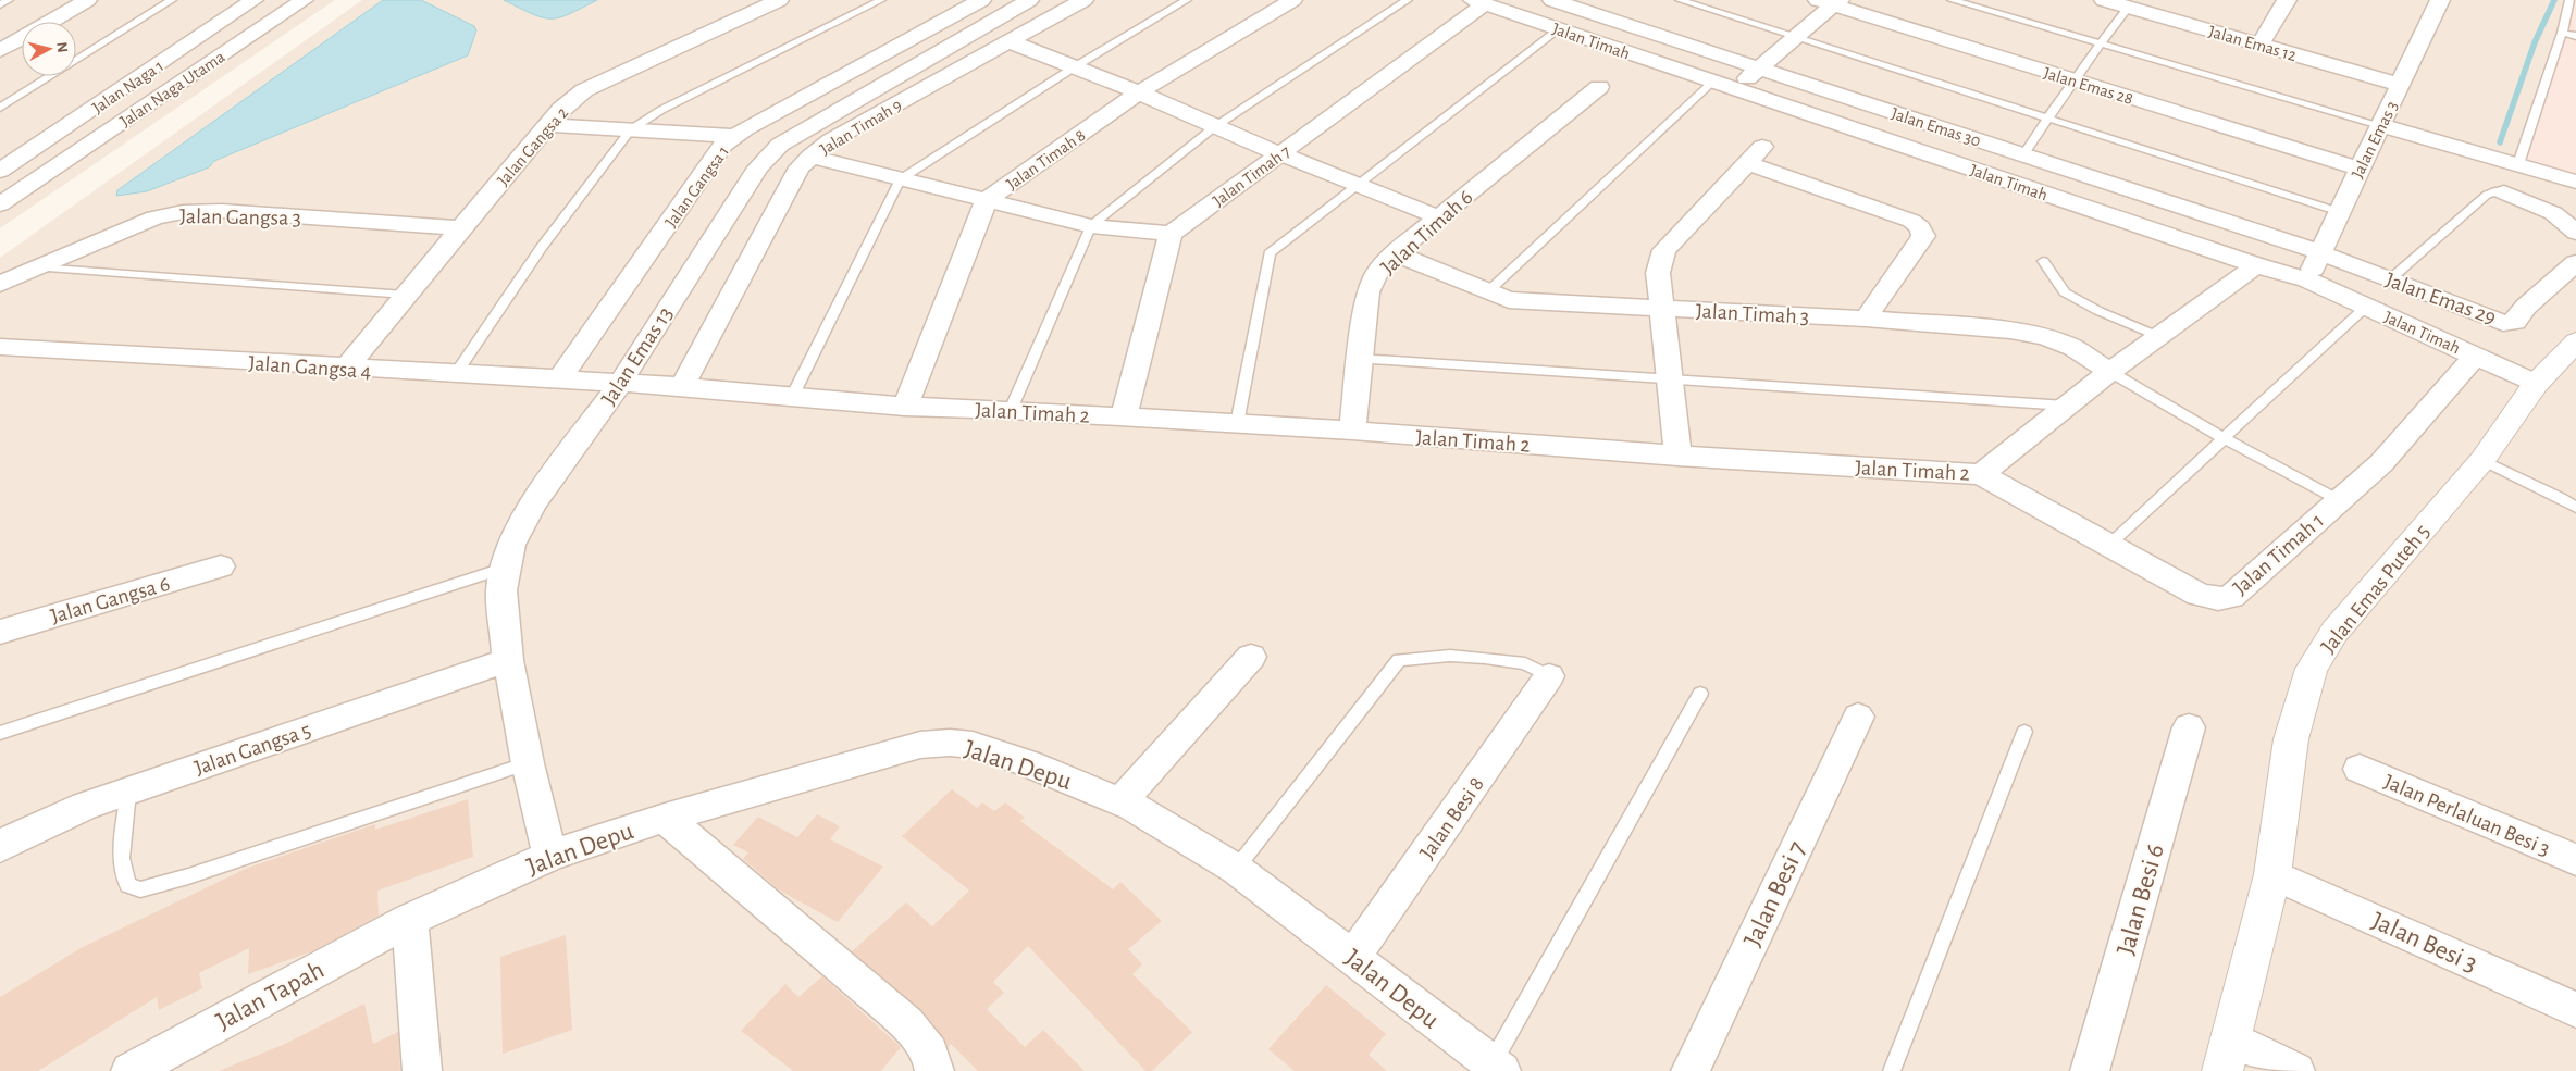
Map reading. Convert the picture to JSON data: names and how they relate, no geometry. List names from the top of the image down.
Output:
{
  "streets": {
    "street": [
      "Jalan Timah",
      "Jalan Emas 12",
      "Jalan Emas 28",
      "Jalan Naga 1",
      "Jalan Naga Utama",
      "Jalan Timah 9",
      "Jalan Emas 30",
      "Jalan Emas 3",
      "Jalan Gangsa 2",
      "Jalan Timah 8",
      "Jalan Timah 7",
      "Jalan Gangsa 1",
      "Jalan Gangsa 3",
      "Jalan Timah 6",
      "Jalan Emas 29",
      "Jalan Timah 3",
      "Jalan Emas 13",
      "Jalan Gangsa 4",
      "Jalan Timah 2",
      "Jalan Timah 1",
      "Jalan Emas Puteh 5",
      "Jalan Gangsa 6",
      "Jalan Gangsa 5",
      "Jalan Depu",
      "Jalan Perlaluan Besi 3",
      "Jalan Besi 8",
      "Jalan Besi 7",
      "Jalan Besi 6",
      "Jalan Besi 3",
      "Jalan Tapah"
    ]
  },
  "crossings": [
    ["Jalan Timah", "Jalan Emas 3"],
    ["Jalan Timah", "Jalan Timah 7"],
    ["Jalan Timah", "Jalan Timah 2"],
    ["Jalan Timah", "Jalan Timah 1"],
    ["Jalan Timah", "Jalan Emas Puteh 5"],
    ["Jalan Emas 12", "Jalan Emas 3"],
    ["Jalan Emas 28", "Jalan Emas 3"],
    ["Jalan Timah 9", "Jalan Timah 2"],
    ["Jalan Emas 30", "Jalan Emas 3"],
    ["Jalan Emas 30", "Jalan Emas 29"],
    ["Jalan Emas 3", "Jalan Emas 29"],
    ["Jalan Gangsa 2", "Jalan Gangsa 3"],
    ["Jalan Gangsa 2", "Jalan Gangsa 4"],
    ["Jalan Timah 8", "Jalan Timah 2"],
    ["Jalan Gangsa 1", "Jalan Emas 13"],
    ["Jalan Gangsa 1", "Jalan Gangsa 4"],
    ["Jalan Timah 6", "Jalan Timah 3"],
    ["Jalan Timah 6", "Jalan Timah 2"],
    ["Jalan Timah 3", "Jalan Timah 2"],
    ["Jalan Emas 13", "Jalan Gangsa 4"],
    ["Jalan Emas 13", "Jalan Timah 2"],
    ["Jalan Emas 13", "Jalan Gangsa 5"],
    ["Jalan Emas 13", "Jalan Depu"],
    ["Jalan Gangsa 4", "Jalan Timah 2"],
    ["Jalan Timah 2", "Jalan Timah 1"],
    ["Jalan Emas Puteh 5", "Jalan Besi 3"],
    ["Jalan Depu", "Jalan Besi 8"],
    ["Jalan Depu", "Jalan Tapah"]
  ],
  "north": "right"
}
